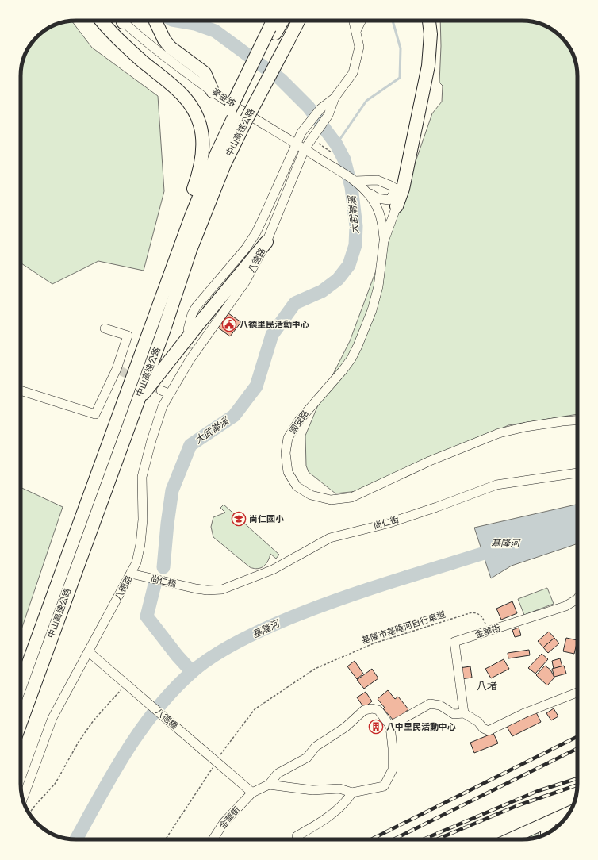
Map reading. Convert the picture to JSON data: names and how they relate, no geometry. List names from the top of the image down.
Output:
{
  "streets": {
    "highway": ["中山高速公路"],
    "street": [
      "麥金路",
      "八德路",
      "國安路",
      "尚仁街",
      "尚仁橋",
      "金華街",
      "八德橋"
    ],
    "path": ["基隆市基隆河自行車道"]
  },
  "crossings": [
    ["麥金路", "八德路"],
    ["麥金路", "國安路"],
    ["八德路", "尚仁橋"],
    ["八德路", "八德橋"],
    ["尚仁街", "尚仁橋"],
    ["基隆市基隆河自行車道", "金華街"],
    ["基隆市基隆河自行車道", "八德橋"]
  ],
  "districts": ["八堵"],
  "water": ["大武崙溪", "基隆河"],
  "places": {
    "public building": ["八德里民活動中心"],
    "school or university": ["尚仁國小"],
    "building": ["八中里民活動中心"]
  }
}
